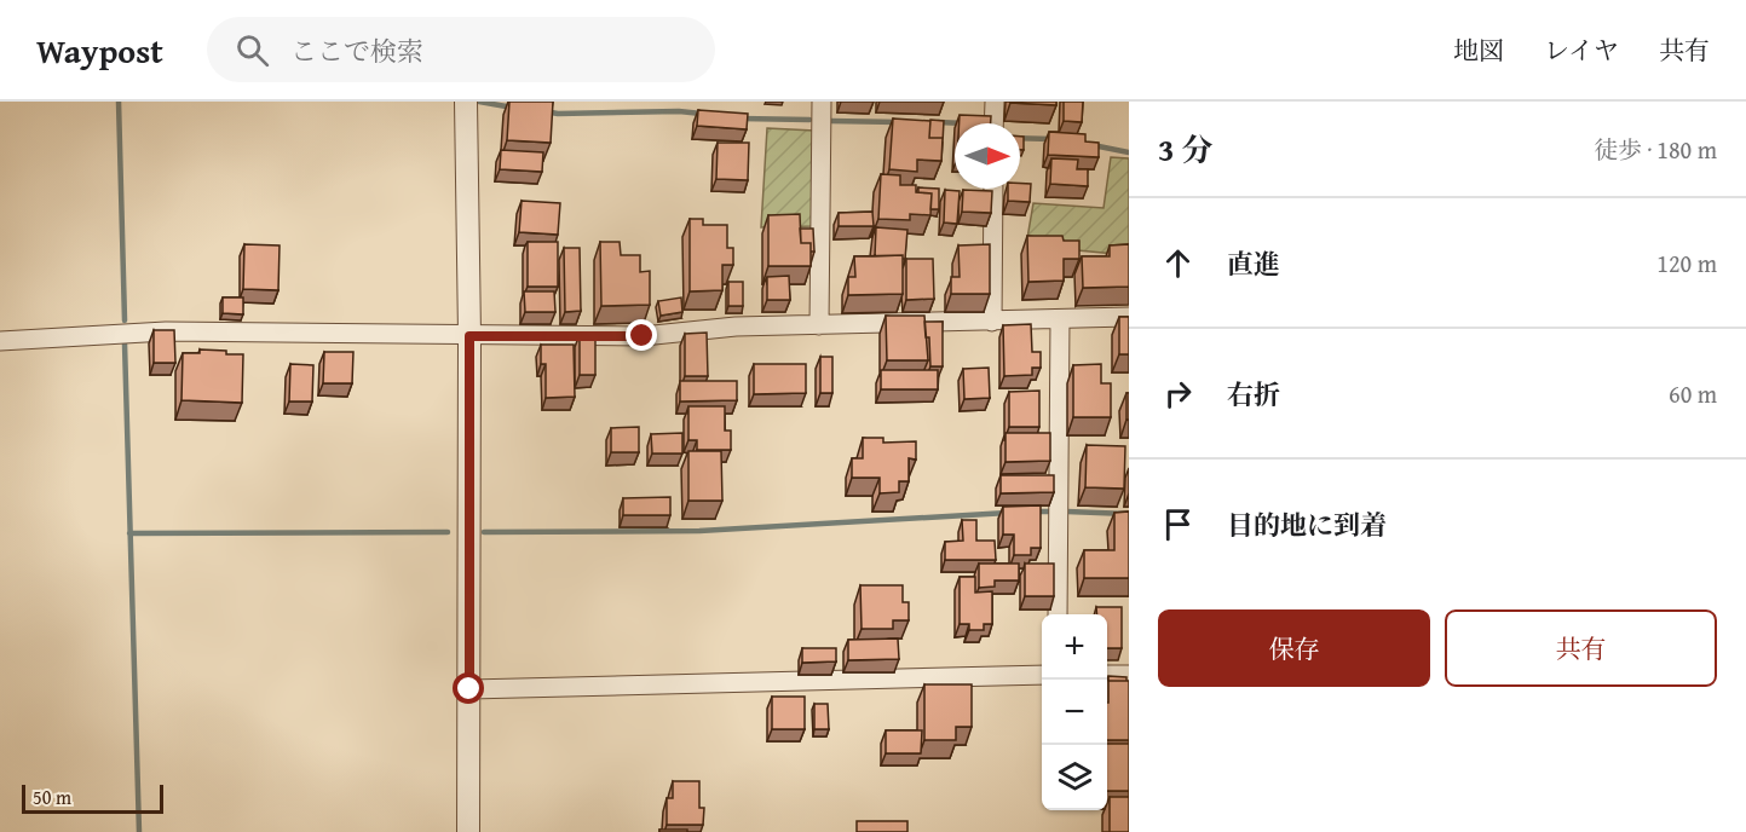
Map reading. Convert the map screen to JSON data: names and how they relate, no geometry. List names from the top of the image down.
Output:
{
  "scale_bar": "50 m",
  "north": "right",
  "page": {
    "header": "Waypost",
    "search": "ここで検索",
    "nav": ["地図", "レイヤ", "共有"],
    "heading": ["3 分", "徒歩 · 180 m"],
    "list": [
      ["直進", "120 m"],
      ["右折", "60 m"],
      "目的地に到着"
    ],
    "buttons": ["保存", "共有"],
    "map_buttons": ["+", "−"],
    "scale": "50 m"
  }
}
